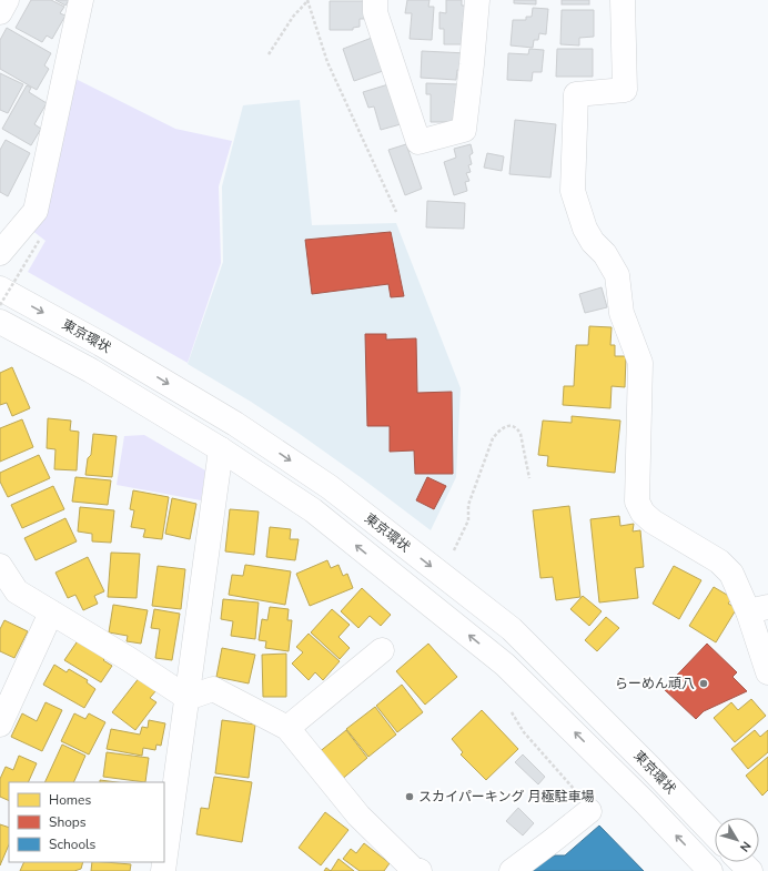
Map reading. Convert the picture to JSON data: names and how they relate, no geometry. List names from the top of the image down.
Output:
{
  "streets": {
    "main road": ["東京環状"]
  },
  "places": ["らーめん頑八", "スカイパーキング 月極駐車場"],
  "legend": ["Homes", "Shops", "Schools"],
  "north": "bottom right"
}
